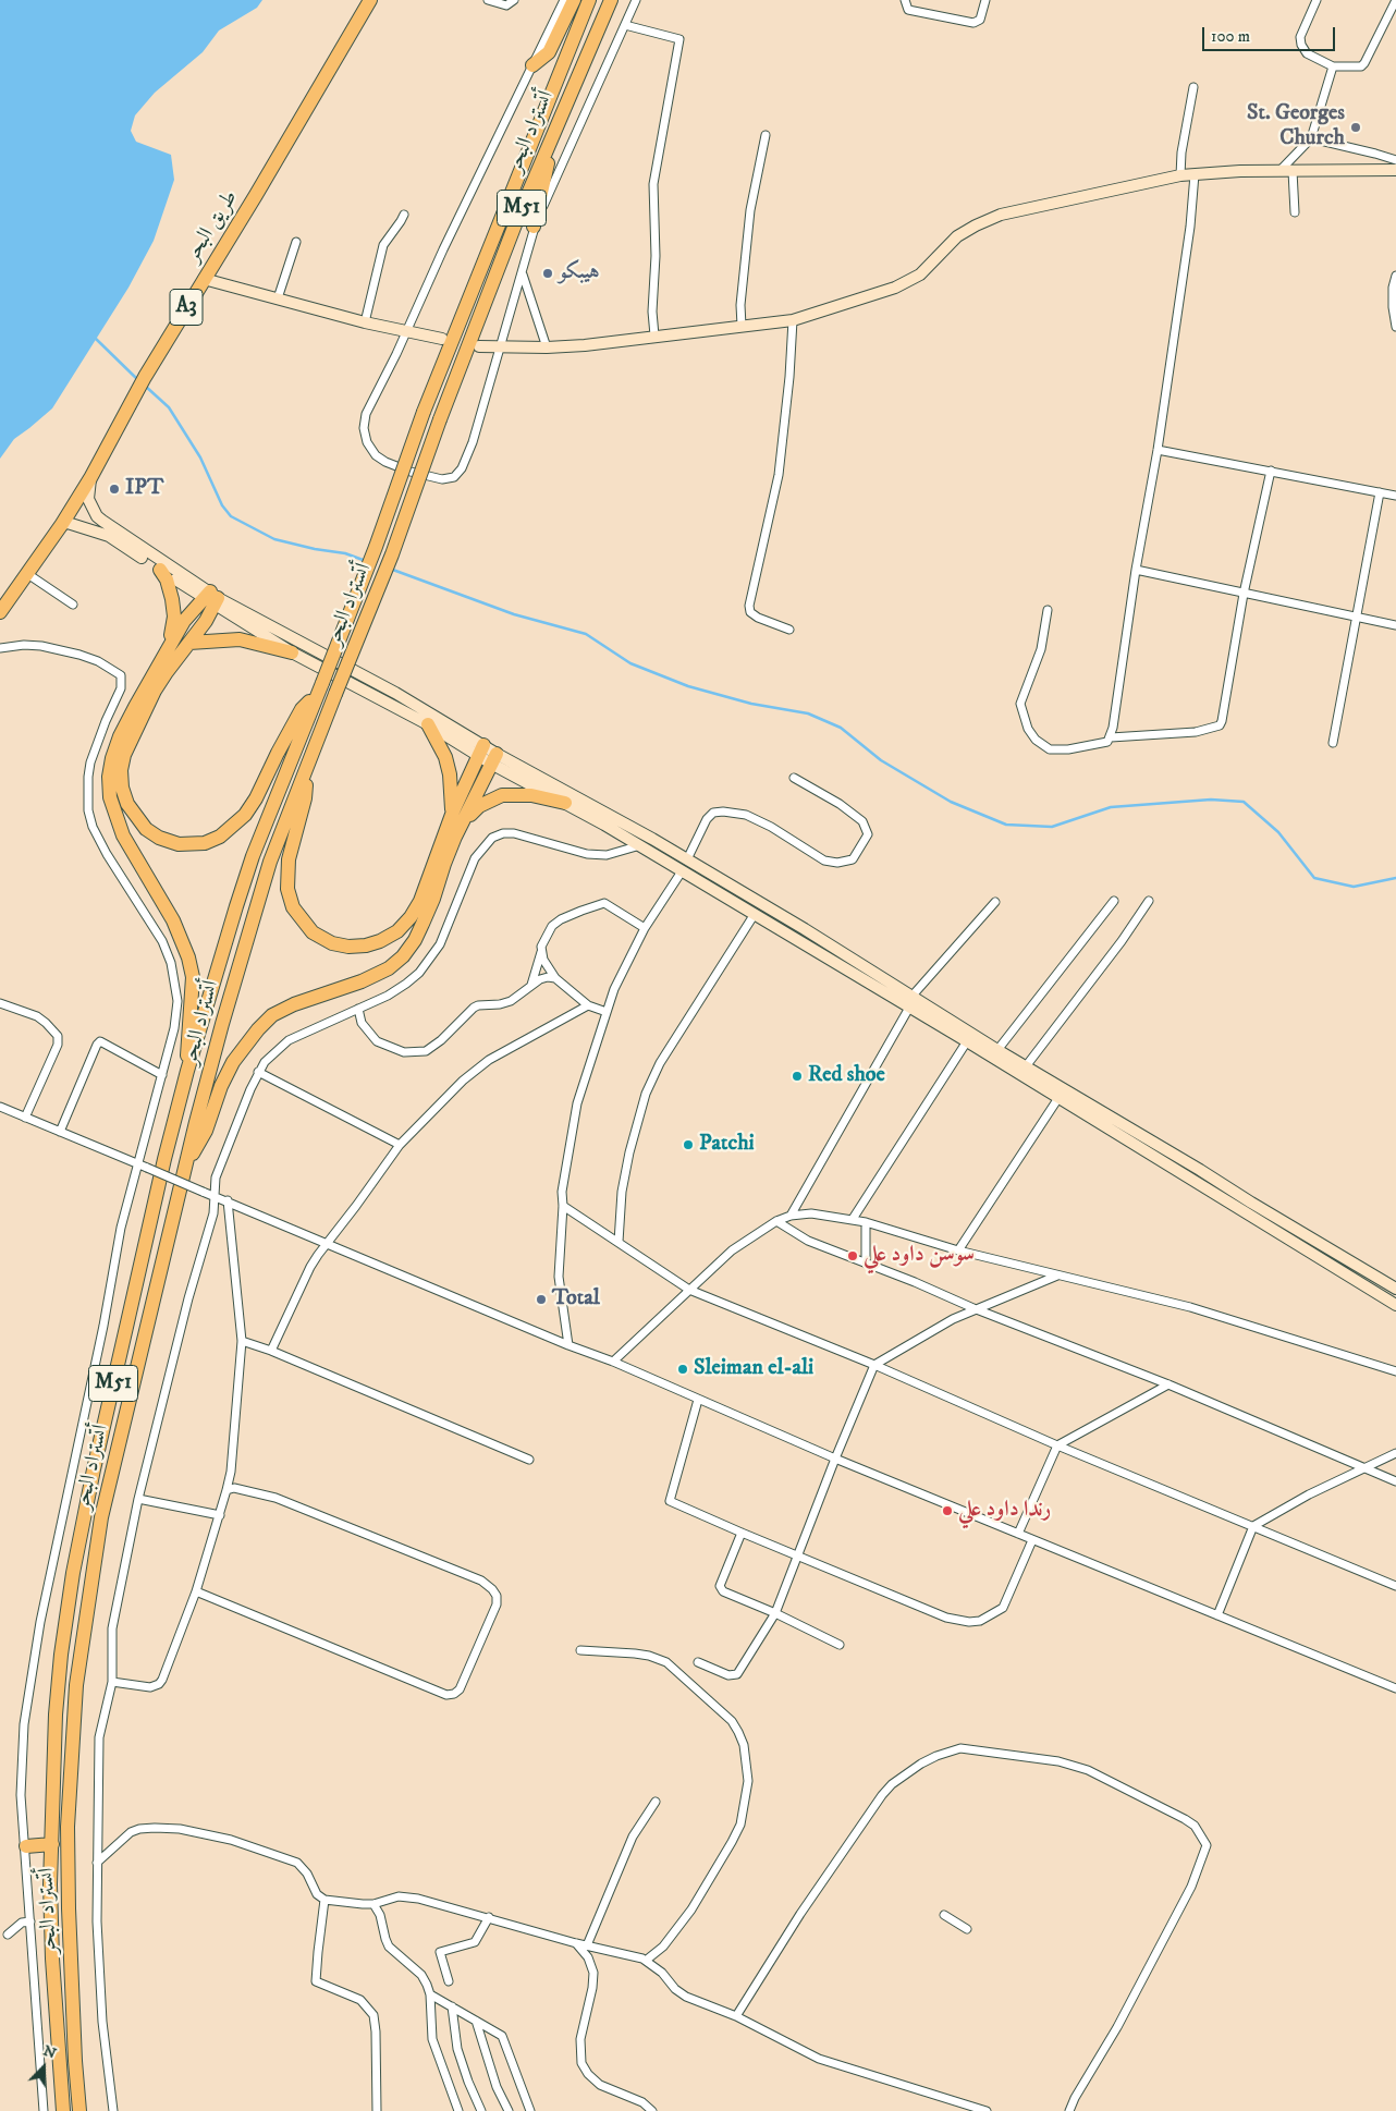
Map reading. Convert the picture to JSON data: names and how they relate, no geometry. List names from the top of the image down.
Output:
{
  "streets": {
    "highway": [
      "أتستراد البحر",
      "M51",
      "طريق البحر",
      "A3"
    ]
  },
  "places": [
    "St. Georges Church",
    "هيبكو",
    "IPT",
    "Red shoe",
    "Patchi",
    "سوسن داود علي",
    "Total",
    "Sleiman el-ali",
    "رندا داود علي"
  ],
  "scale_bar": "100 m",
  "north": "top"
}
